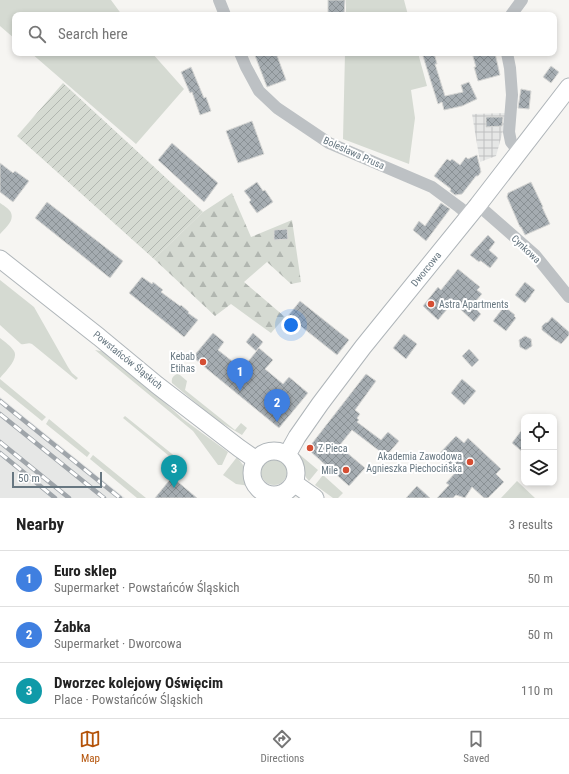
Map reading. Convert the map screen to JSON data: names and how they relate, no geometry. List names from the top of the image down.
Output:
{
  "streets": {
    "street": [
      "Bolesława Prusa",
      "Cynkowa",
      "Dworcowa",
      "Powstańców Śląskich"
    ]
  },
  "crossings": [
    ["Bolesława Prusa", "Cynkowa"],
    ["Bolesława Prusa", "Dworcowa"],
    ["Cynkowa", "Dworcowa"],
    ["Dworcowa", "Powstańców Śląskich"]
  ],
  "places": [
    "Astra Apartments",
    "Kebab Etihas",
    "Z Pieca",
    "Akademia Zawodowa Agnieszka Piechocińska",
    "Mile"
  ],
  "scale_bar": "50 m",
  "page": {
    "search": "Search here",
    "pins": ["1", "2", "3"],
    "scale": "50 m",
    "heading": ["Nearby", "3 results"],
    "list": [
      {
        "mark": "1",
        "name": "Euro sklep",
        "note": "Supermarket · Powstańców Śląskich",
        "value": "50 m"
      },
      {
        "mark": "2",
        "name": "Żabka",
        "note": "Supermarket · Dworcowa",
        "value": "50 m"
      },
      {
        "mark": "3",
        "name": "Dworzec kolejowy Oświęcim",
        "note": "Place · Powstańców Śląskich",
        "value": "110 m"
      }
    ],
    "nav": ["Map", "Directions", "Saved"]
  }
}
